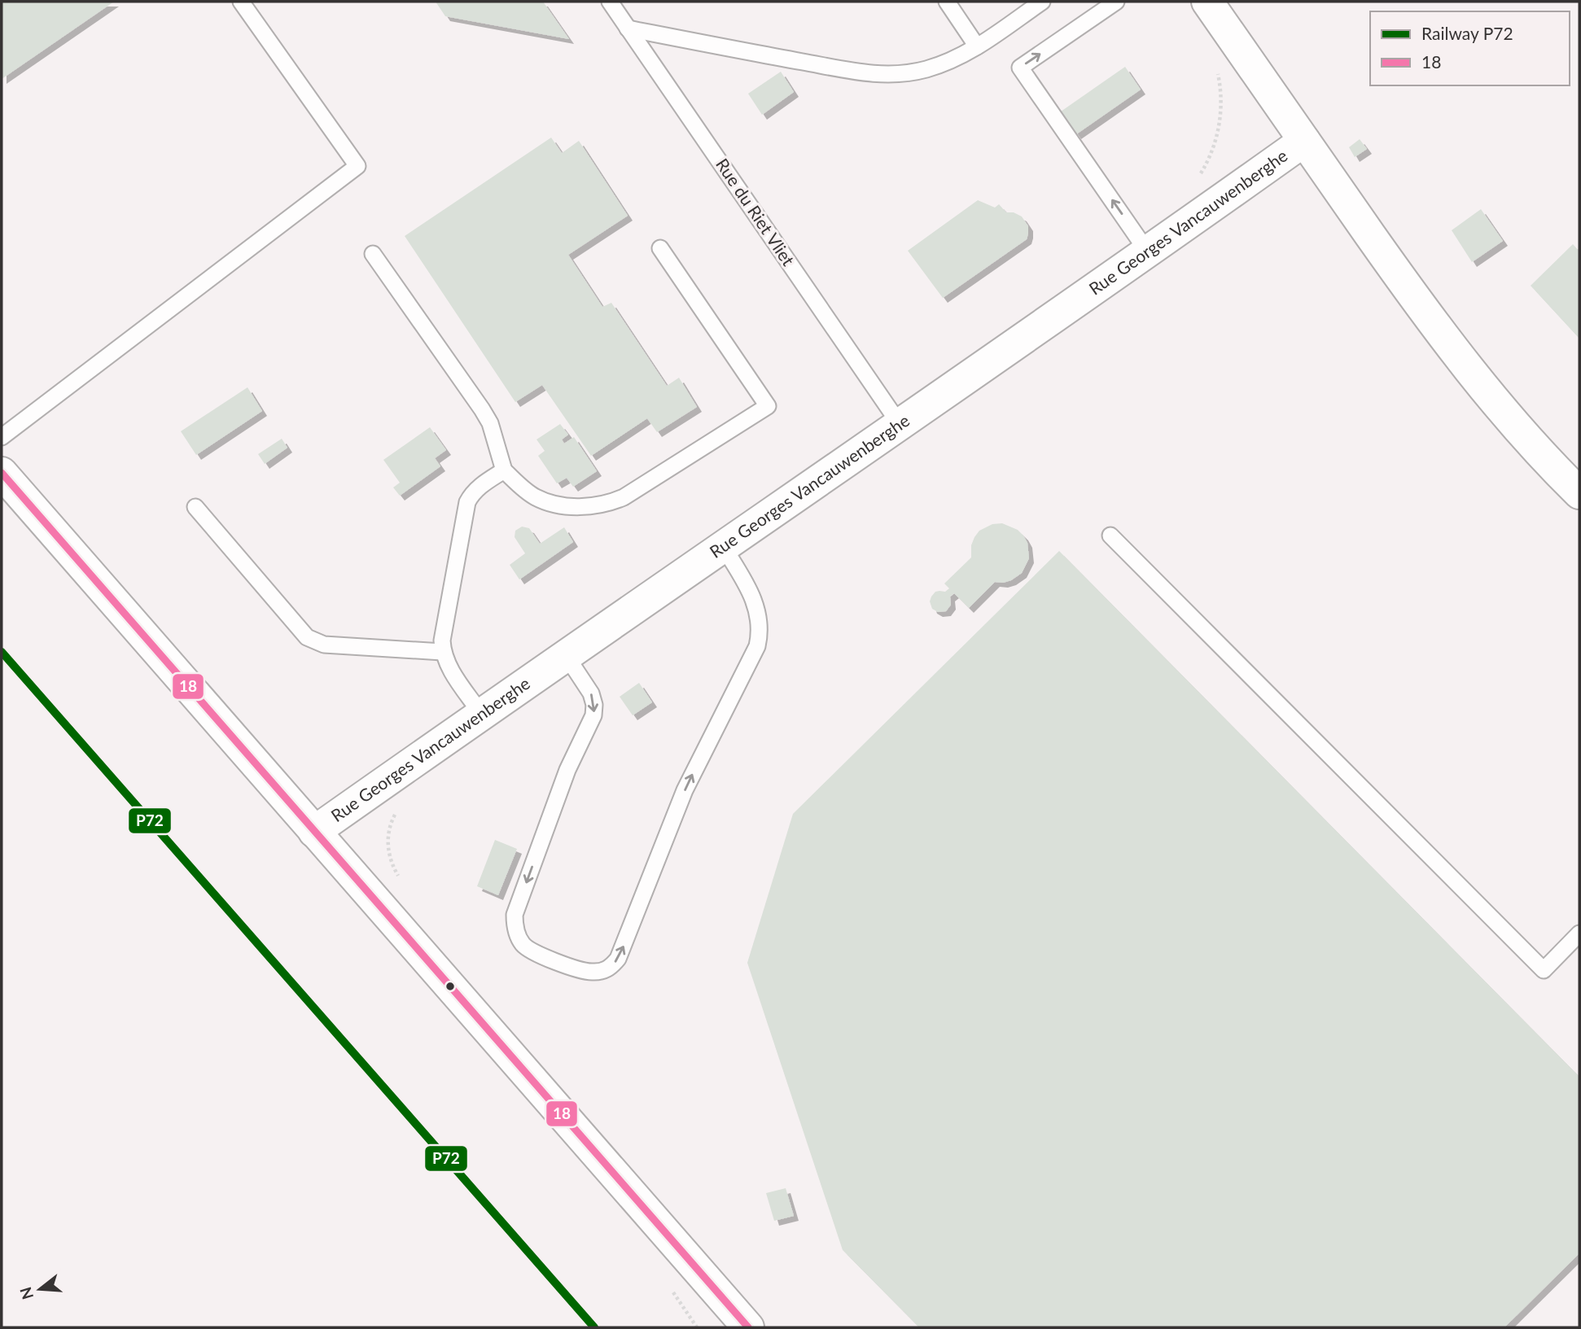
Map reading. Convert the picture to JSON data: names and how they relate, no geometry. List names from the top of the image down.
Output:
{
  "streets": {
    "street": ["Rue Georges Vancauwenberghe"],
    "lane": ["Rue du Riet Vliet"]
  },
  "crossings": [
    ["Rue du Riet Vliet", "Rue Georges Vancauwenberghe"]
  ],
  "lines": ["transit line 18", "rail line P72"],
  "legend": ["Railway P72", "18"],
  "north": "left"
}
